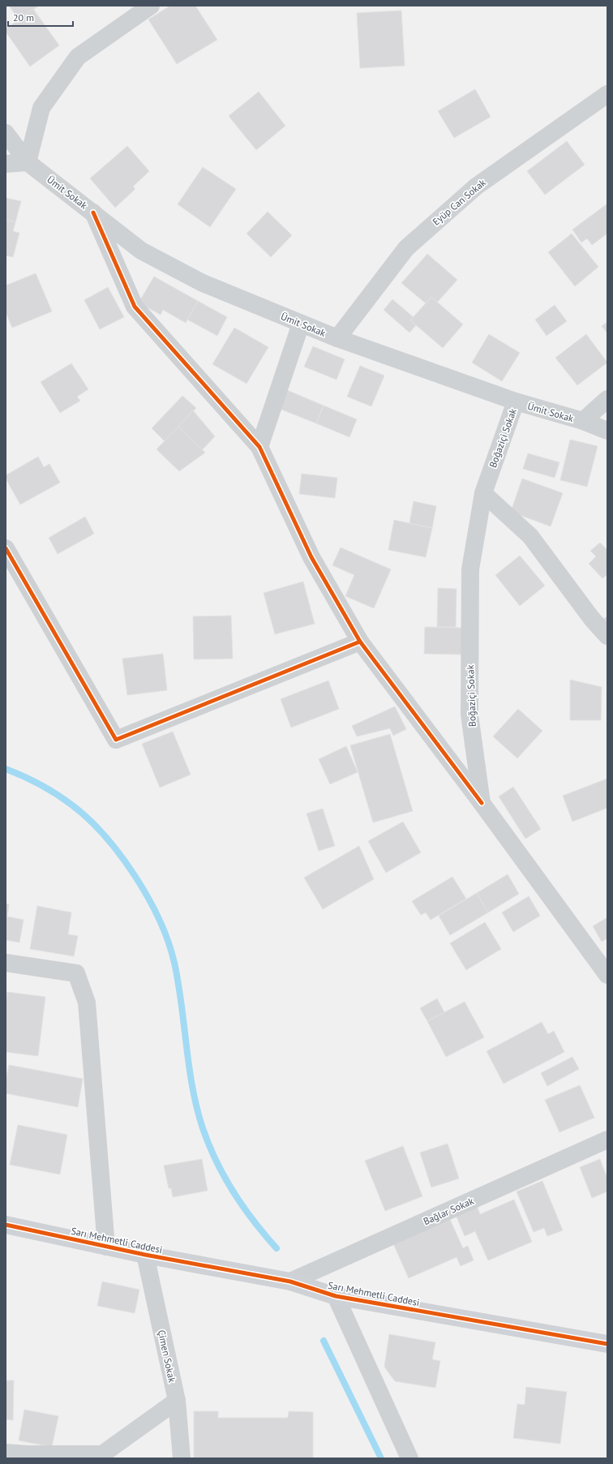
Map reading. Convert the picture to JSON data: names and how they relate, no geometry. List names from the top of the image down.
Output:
{
  "streets": {
    "street": [
      "Ümit Sokak",
      "Eyüp Can Sokak",
      "Boğaziçi Sokak",
      "Bağlar Sokak",
      "Sarı Mehmetli Caddesi",
      "Çimen Sokak"
    ]
  },
  "crossings": [
    ["Ümit Sokak", "Eyüp Can Sokak"],
    ["Ümit Sokak", "Boğaziçi Sokak"],
    ["Bağlar Sokak", "Sarı Mehmetli Caddesi"],
    ["Sarı Mehmetli Caddesi", "Çimen Sokak"]
  ],
  "scale_bar": "20 m"
}
